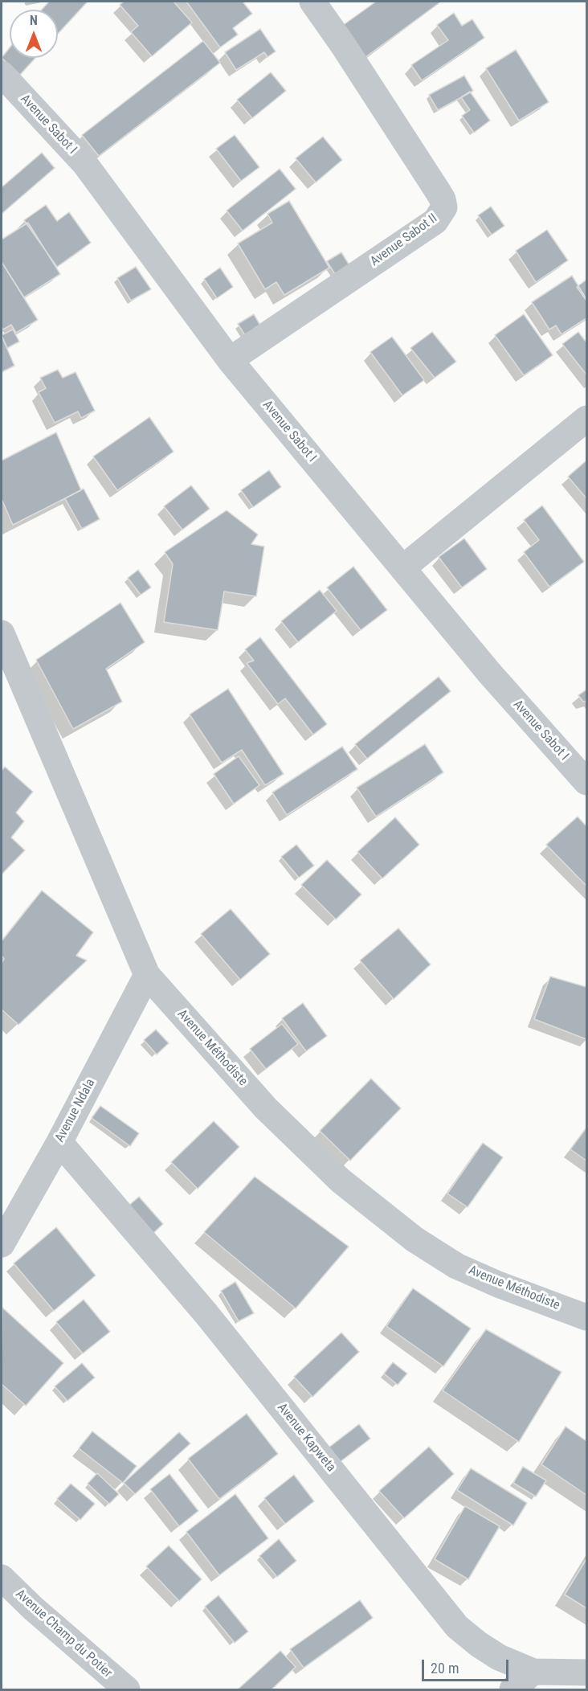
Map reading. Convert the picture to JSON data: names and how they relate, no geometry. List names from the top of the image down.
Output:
{
  "streets": {
    "street": [
      "Avenue Sabot I",
      "Avenue Sabot II",
      "Avenue Méthodiste",
      "Avenue Ndala",
      "Avenue Kapweta",
      "Avenue Champ du Potier"
    ]
  },
  "crossings": [
    ["Avenue Sabot I", "Avenue Sabot II"],
    ["Avenue Méthodiste", "Avenue Ndala"],
    ["Avenue Ndala", "Avenue Kapweta"]
  ],
  "scale_bar": "20 m",
  "north": "top"
}
